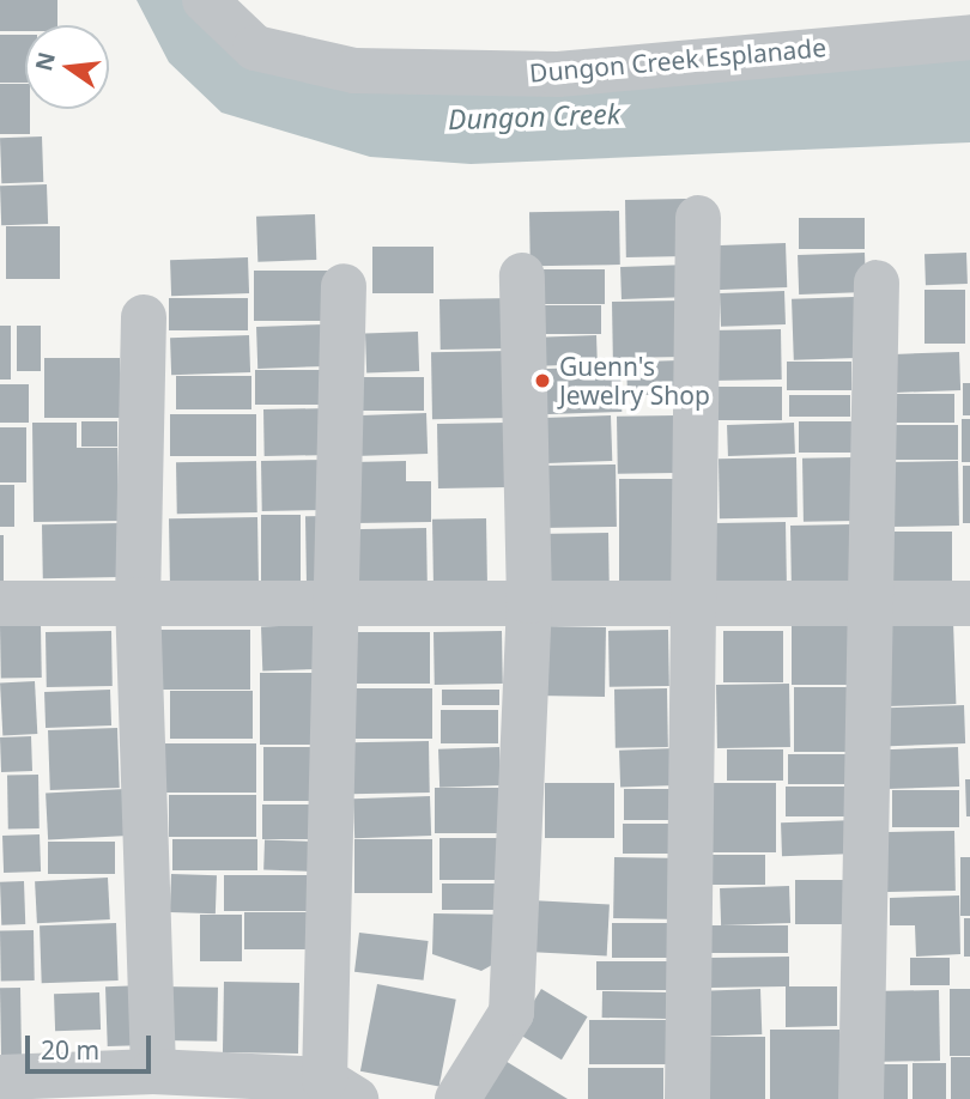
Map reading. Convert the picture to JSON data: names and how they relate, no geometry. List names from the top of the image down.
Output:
{
  "streets": {
    "street": ["Dungon Creek Esplanade"]
  },
  "water": ["Dungon Creek"],
  "places": ["Guenn's Jewelry Shop"],
  "scale_bar": "20 m",
  "north": "left"
}
